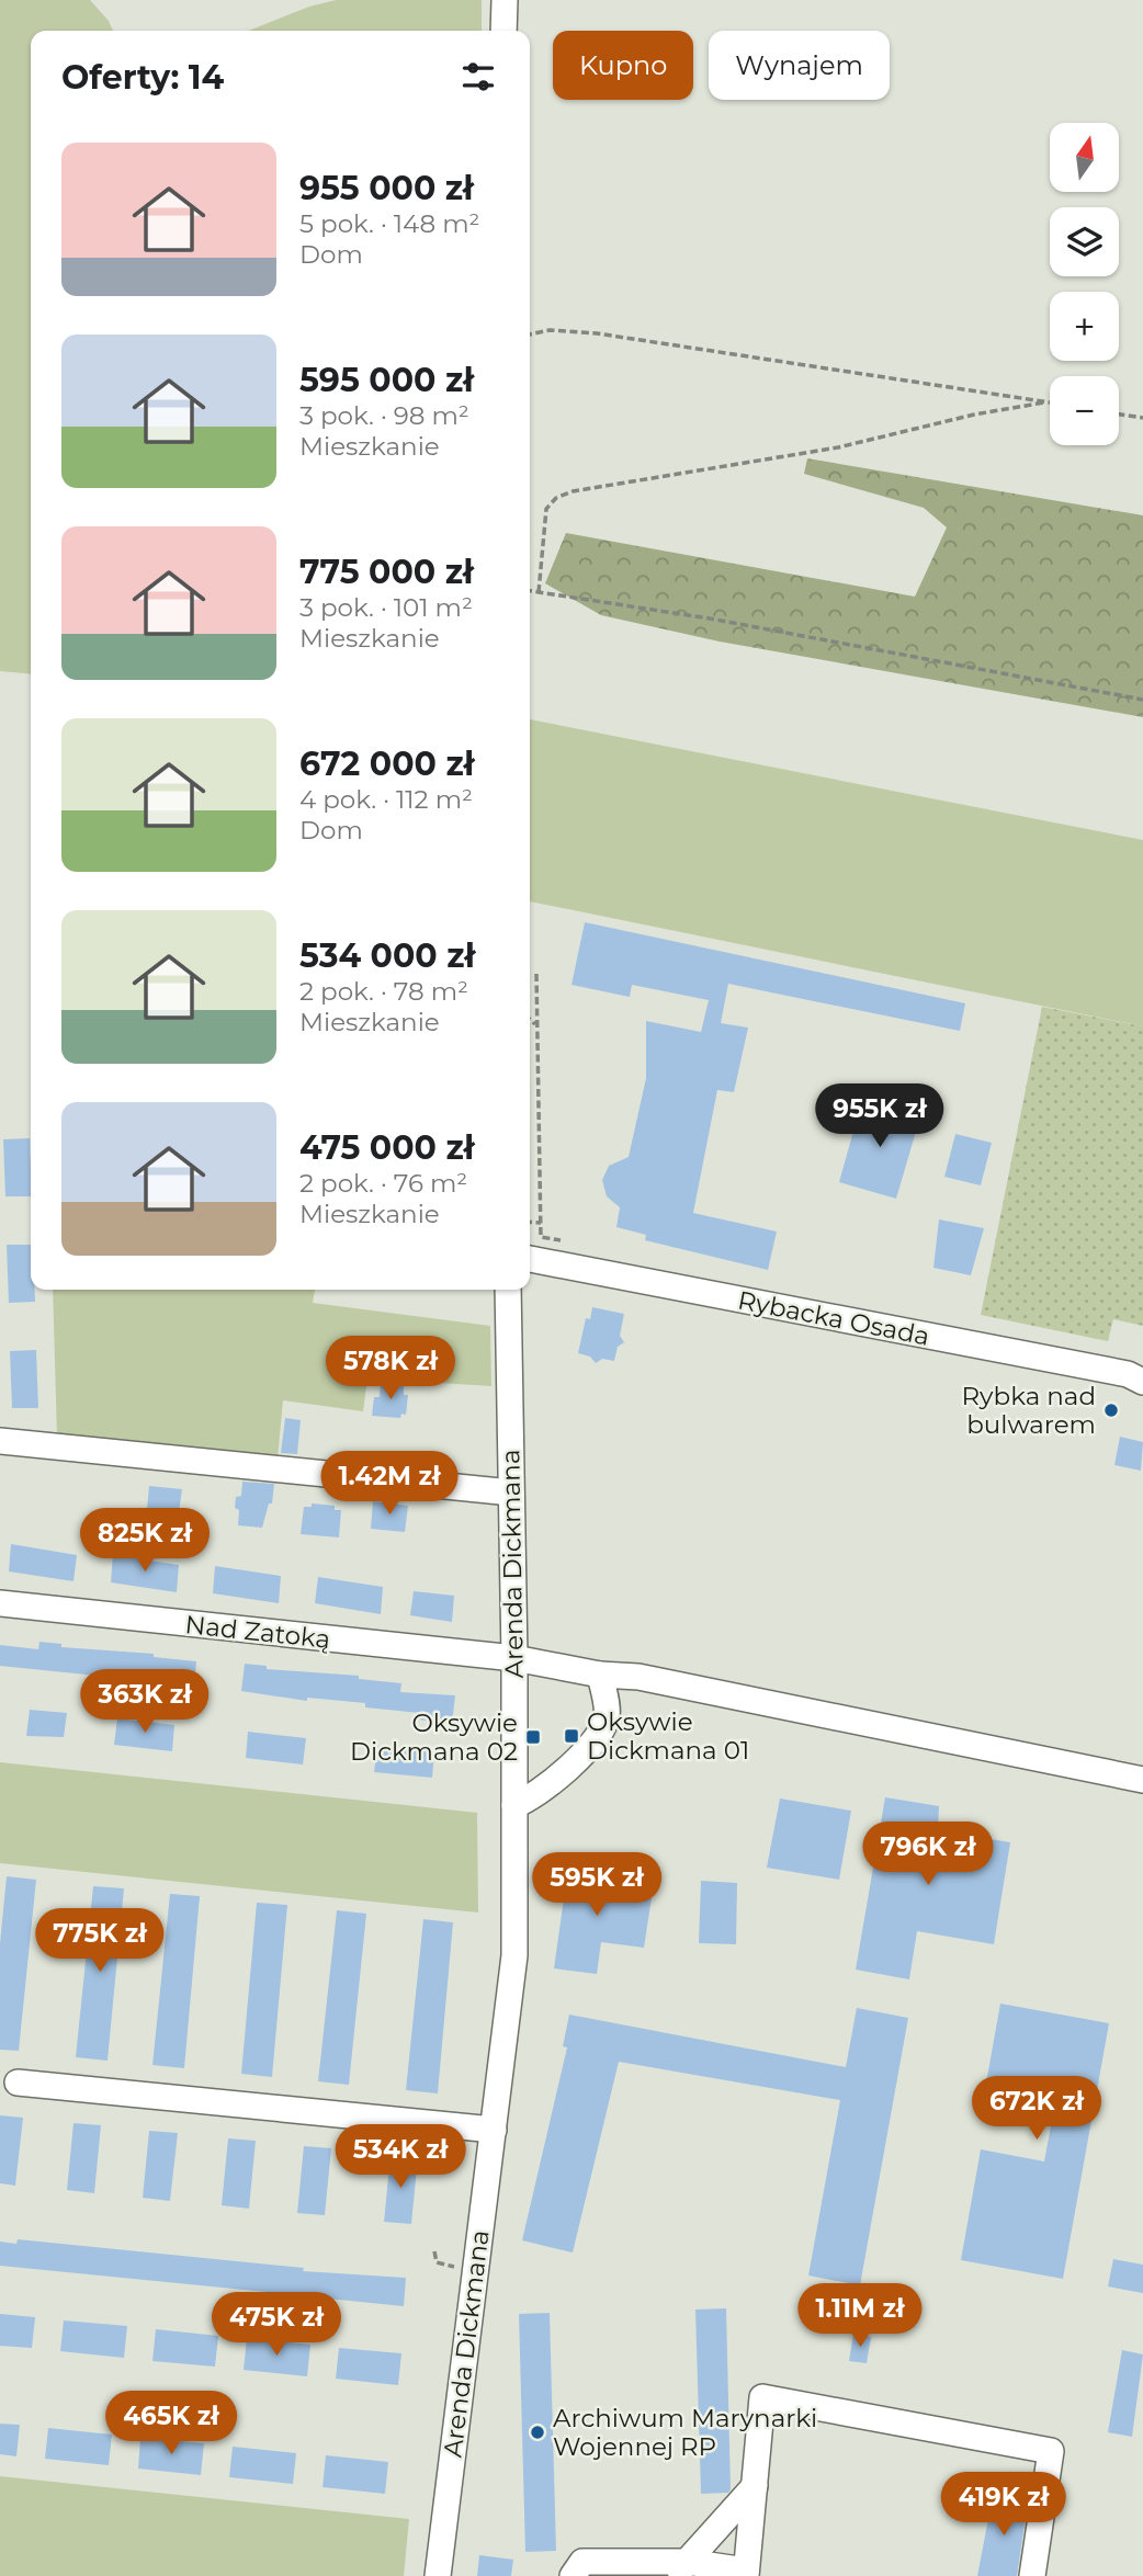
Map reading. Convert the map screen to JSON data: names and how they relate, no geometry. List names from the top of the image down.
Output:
{
  "streets": {
    "street": ["Rybacka Osada", "Arenda Dickmana", "Nad Zatoką"]
  },
  "crossings": [
    ["Arenda Dickmana", "Nad Zatoką"]
  ],
  "places": {
    "other": ["Rybka nad bulwarem", "Archiwum Marynarki Wojennej RP"],
    "transit": ["Oksywie Dickmana 01", "Oksywie Dickmana 02"]
  },
  "north": "top",
  "page": {
    "chip": ["Kupno", "Wynajem"],
    "heading": "Oferty: 14",
    "map_buttons": ["+", "−"],
    "list": [
      {
        "name": "955 000 zł",
        "note": "5 pok. · 148 m² · Dom"
      },
      {
        "name": "595 000 zł",
        "note": "3 pok. · 98 m² · Mieszkanie"
      },
      {
        "name": "775 000 zł",
        "note": "3 pok. · 101 m² · Mieszkanie"
      },
      {
        "name": "672 000 zł",
        "note": "4 pok. · 112 m² · Dom"
      },
      {
        "name": "534 000 zł",
        "note": "2 pok. · 78 m² · Mieszkanie"
      },
      {
        "name": "475 000 zł",
        "note": "2 pok. · 76 m² · Mieszkanie"
      }
    ],
    "price": [
      "955K zł",
      "578K zł",
      "1.42M zł",
      "825K zł",
      "363K zł",
      "796K zł",
      "595K zł",
      "775K zł",
      "672K zł",
      "534K zł",
      "1.11M zł",
      "475K zł",
      "465K zł",
      "419K zł"
    ]
  }
}
